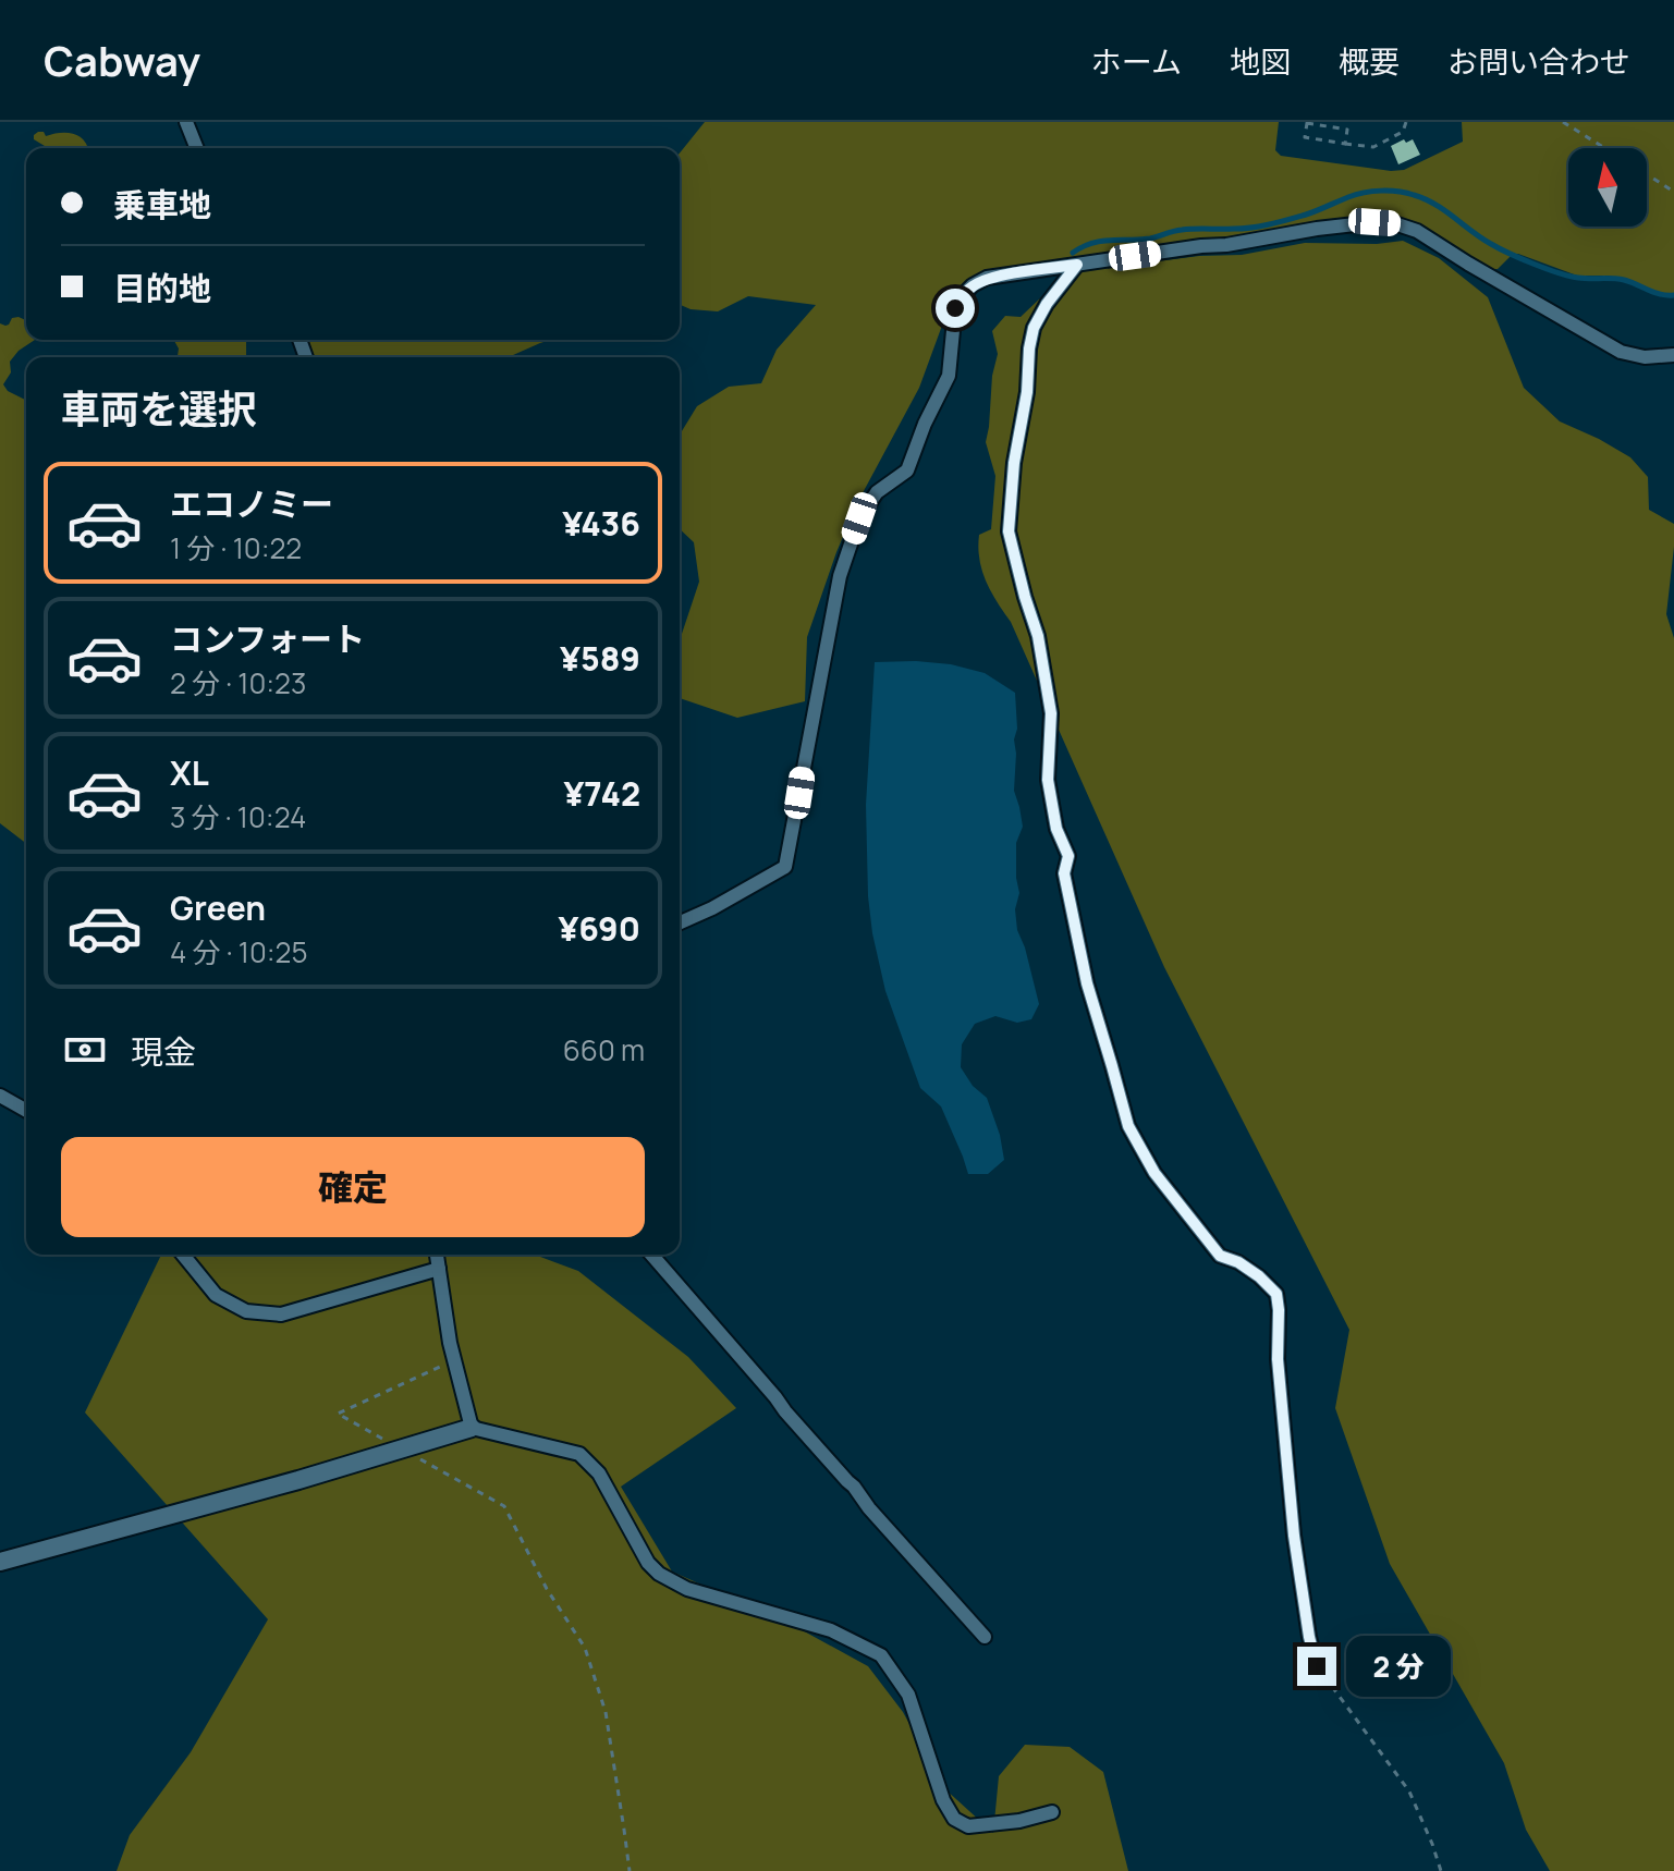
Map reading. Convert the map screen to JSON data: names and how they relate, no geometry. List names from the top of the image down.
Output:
{
  "north": "top",
  "page": {
    "header": "Cabway",
    "nav": [
      "ホーム",
      "地図",
      "概要",
      "お問い合わせ"
    ],
    "banner": ["乗車地", "目的地"],
    "heading": "車両を選択",
    "list": [
      {
        "name": "エコノミー",
        "note": "1 分 · 10:22",
        "value": "¥436"
      },
      {
        "name": "コンフォート",
        "note": "2 分 · 10:23",
        "value": "¥589"
      },
      {
        "name": "XL",
        "note": "3 分 · 10:24",
        "value": "¥742"
      },
      {
        "name": "Green",
        "note": "4 分 · 10:25",
        "value": "¥690"
      }
    ],
    "pay": ["現金", "660 m"],
    "buttons": "確定",
    "bubble": "2 分"
  }
}
